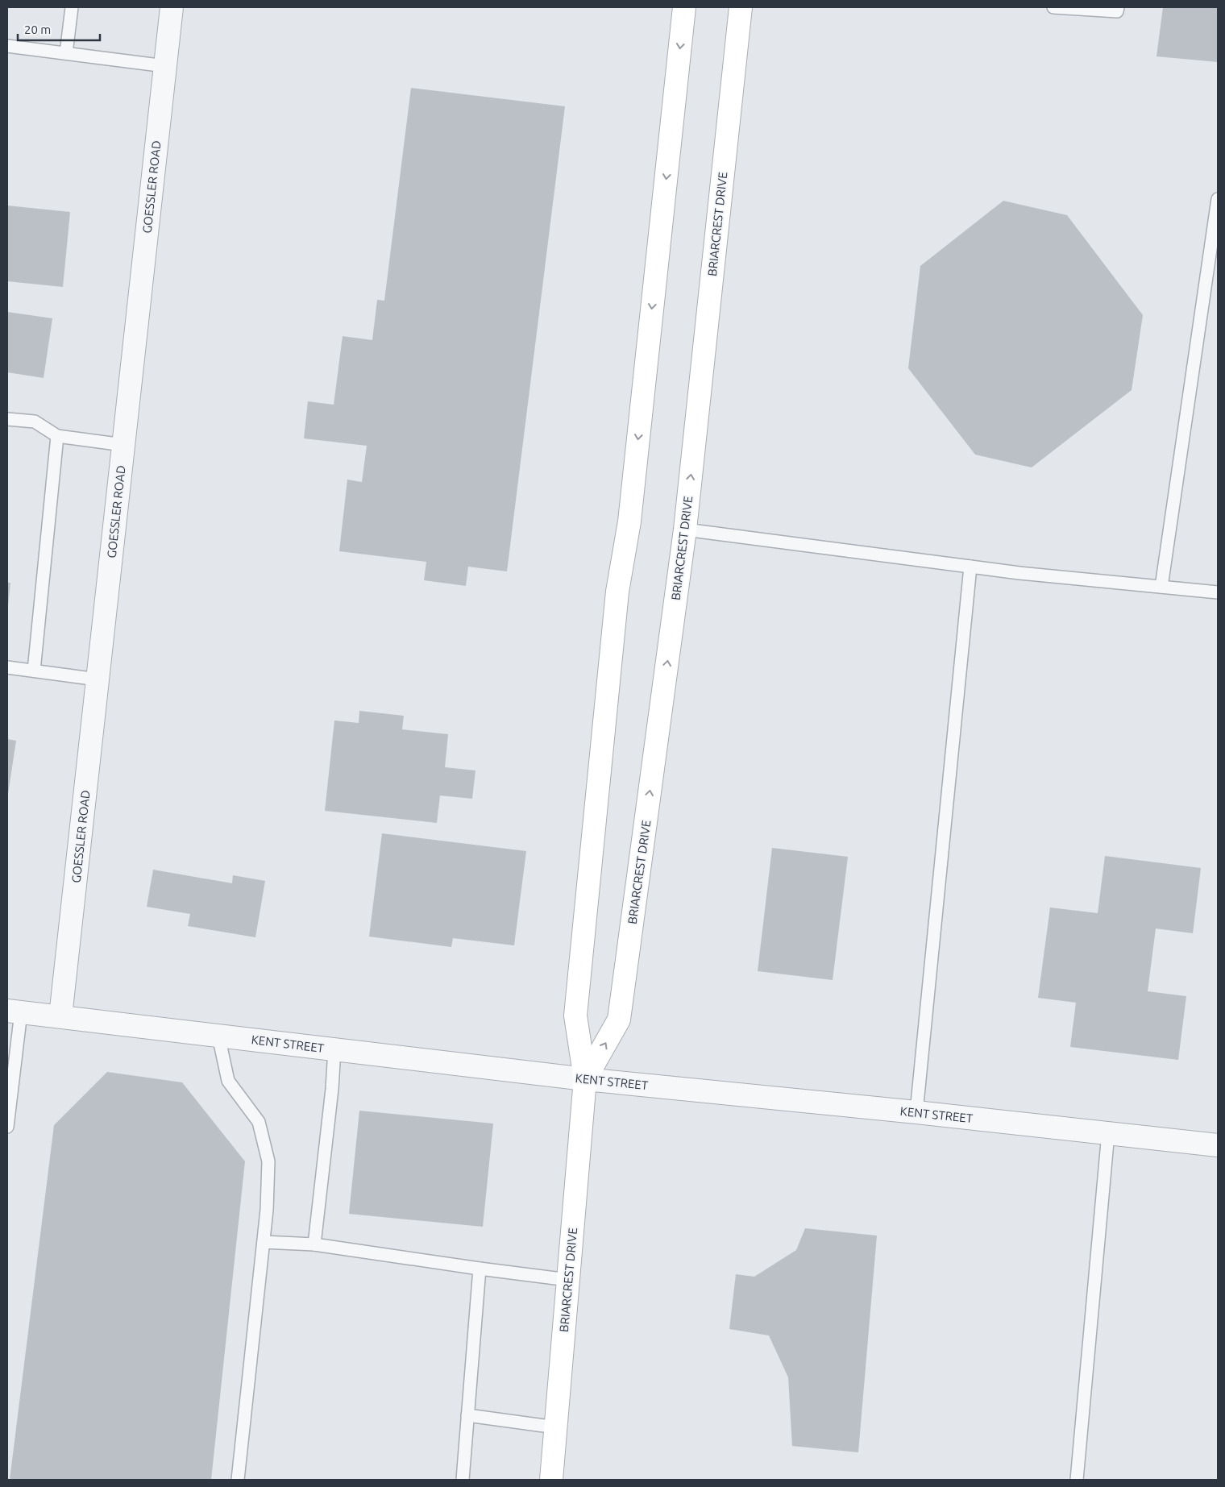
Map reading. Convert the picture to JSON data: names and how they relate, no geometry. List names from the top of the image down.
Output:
{
  "streets": {
    "main road": ["BRIARCREST DRIVE"],
    "street": ["GOESSLER ROAD", "KENT STREET"]
  },
  "crossings": [
    ["GOESSLER ROAD", "KENT STREET"],
    ["BRIARCREST DRIVE", "KENT STREET"]
  ],
  "scale_bar": "20 m"
}
